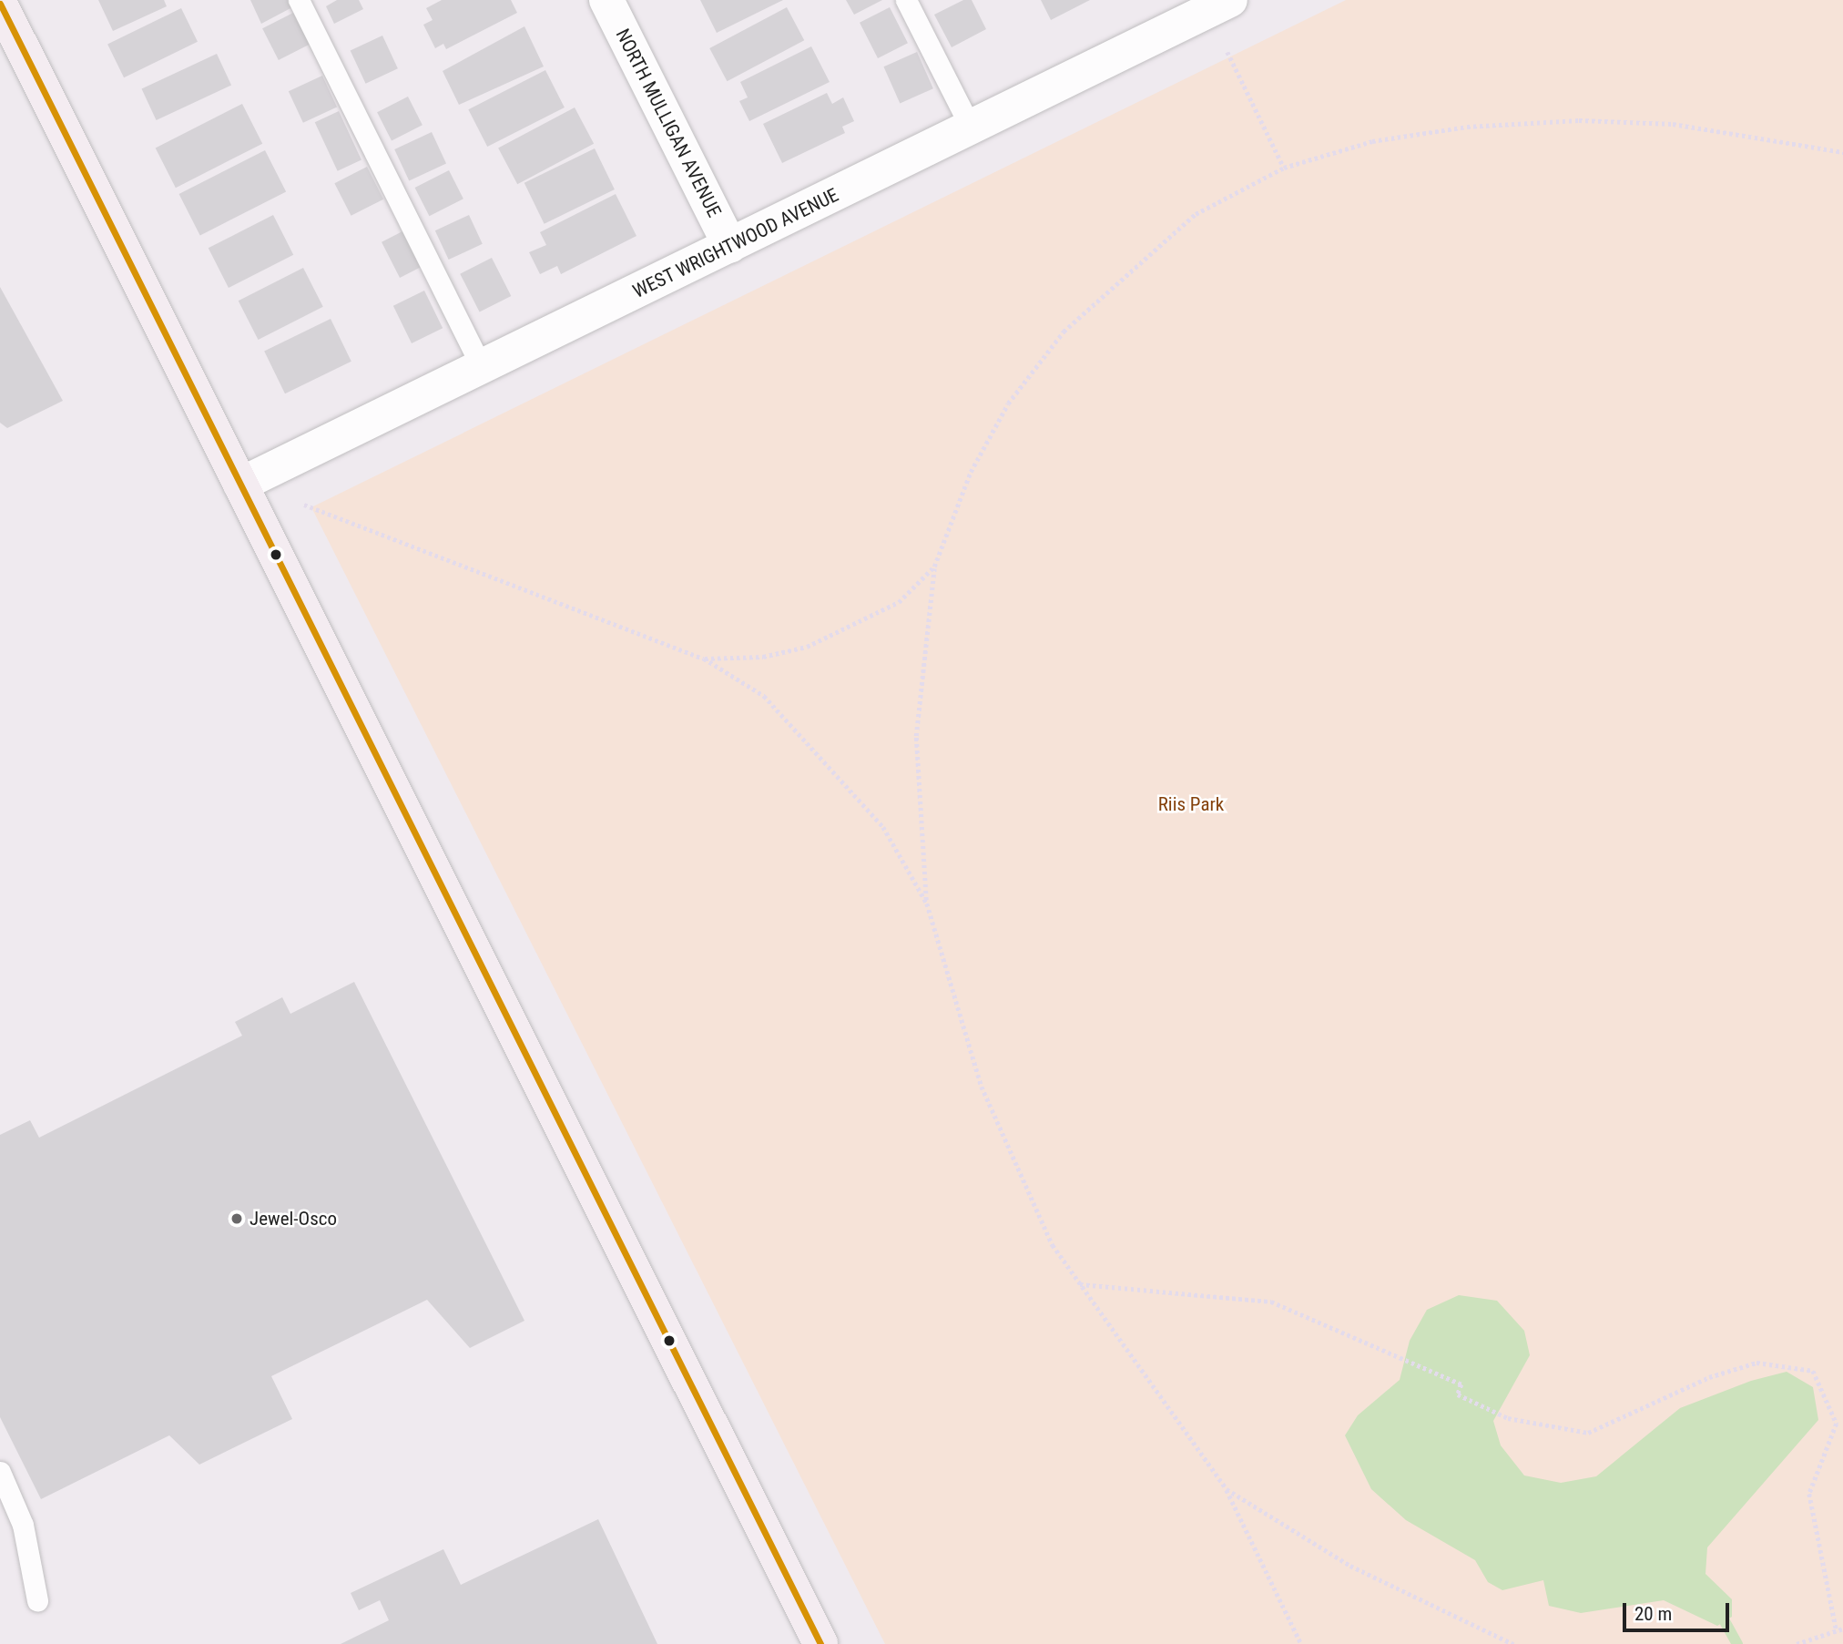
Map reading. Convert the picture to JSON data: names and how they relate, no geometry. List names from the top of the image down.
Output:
{
  "streets": {
    "street": ["NORTH MULLIGAN AVENUE", "WEST WRIGHTWOOD AVENUE"]
  },
  "crossings": [
    ["NORTH MULLIGAN AVENUE", "WEST WRIGHTWOOD AVENUE"]
  ],
  "parks": ["Riis Park"],
  "places": ["Jewel-Osco"],
  "scale_bar": "20 m"
}
